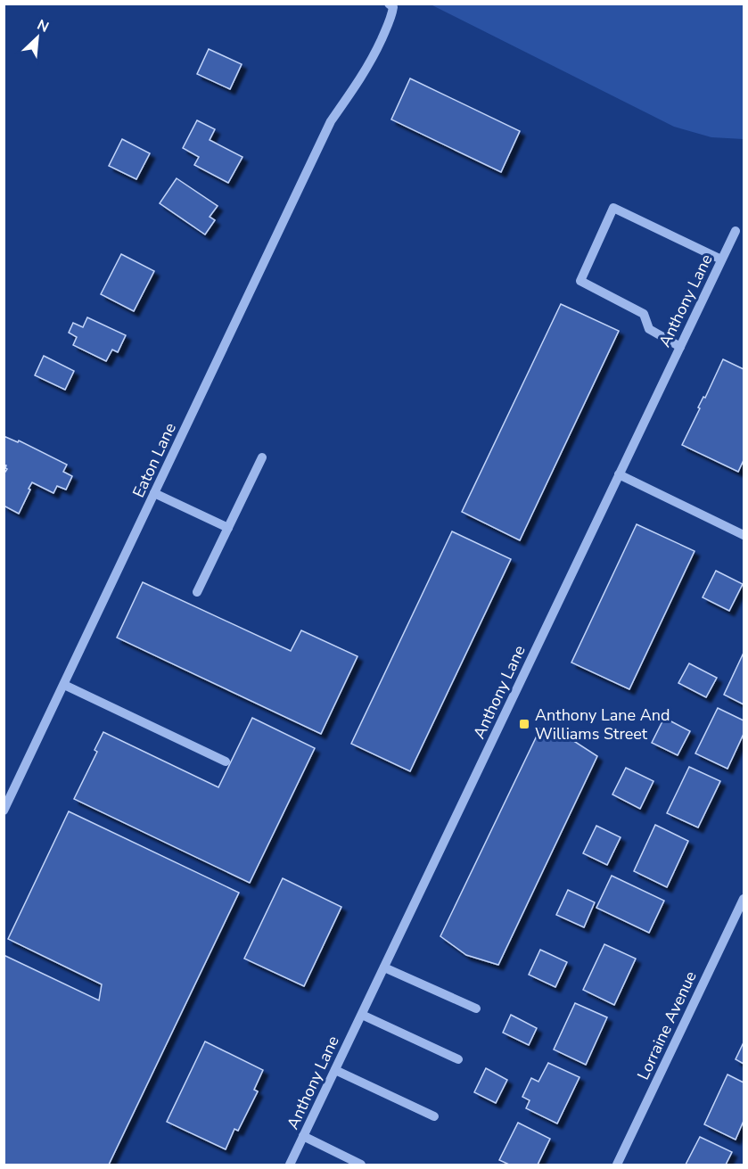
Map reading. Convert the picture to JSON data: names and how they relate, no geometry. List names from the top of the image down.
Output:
{
  "streets": {
    "street": ["Anthony Lane", "Eaton Lane", "Lorraine Avenue"]
  },
  "places": {
    "transit": ["Anthony Lane And Williams Street"]
  },
  "north": "top right"
}
